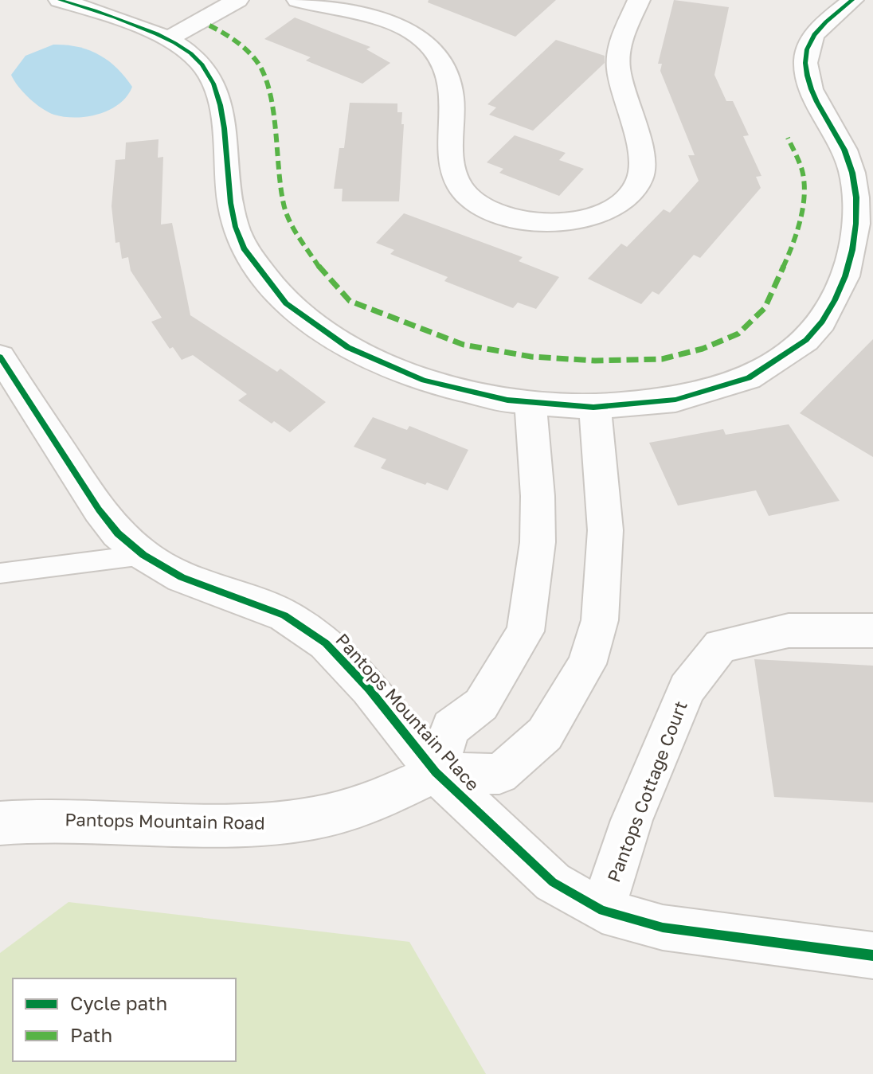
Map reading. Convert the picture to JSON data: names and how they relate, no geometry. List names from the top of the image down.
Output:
{
  "streets": {
    "street": ["Pantops Mountain Place", "Pantops Cottage Court", "Pantops Mountain Road"]
  },
  "crossings": [
    ["Pantops Mountain Place", "Pantops Cottage Court"],
    ["Pantops Mountain Place", "Pantops Mountain Road"]
  ],
  "legend": ["Cycle path", "Path"]
}
